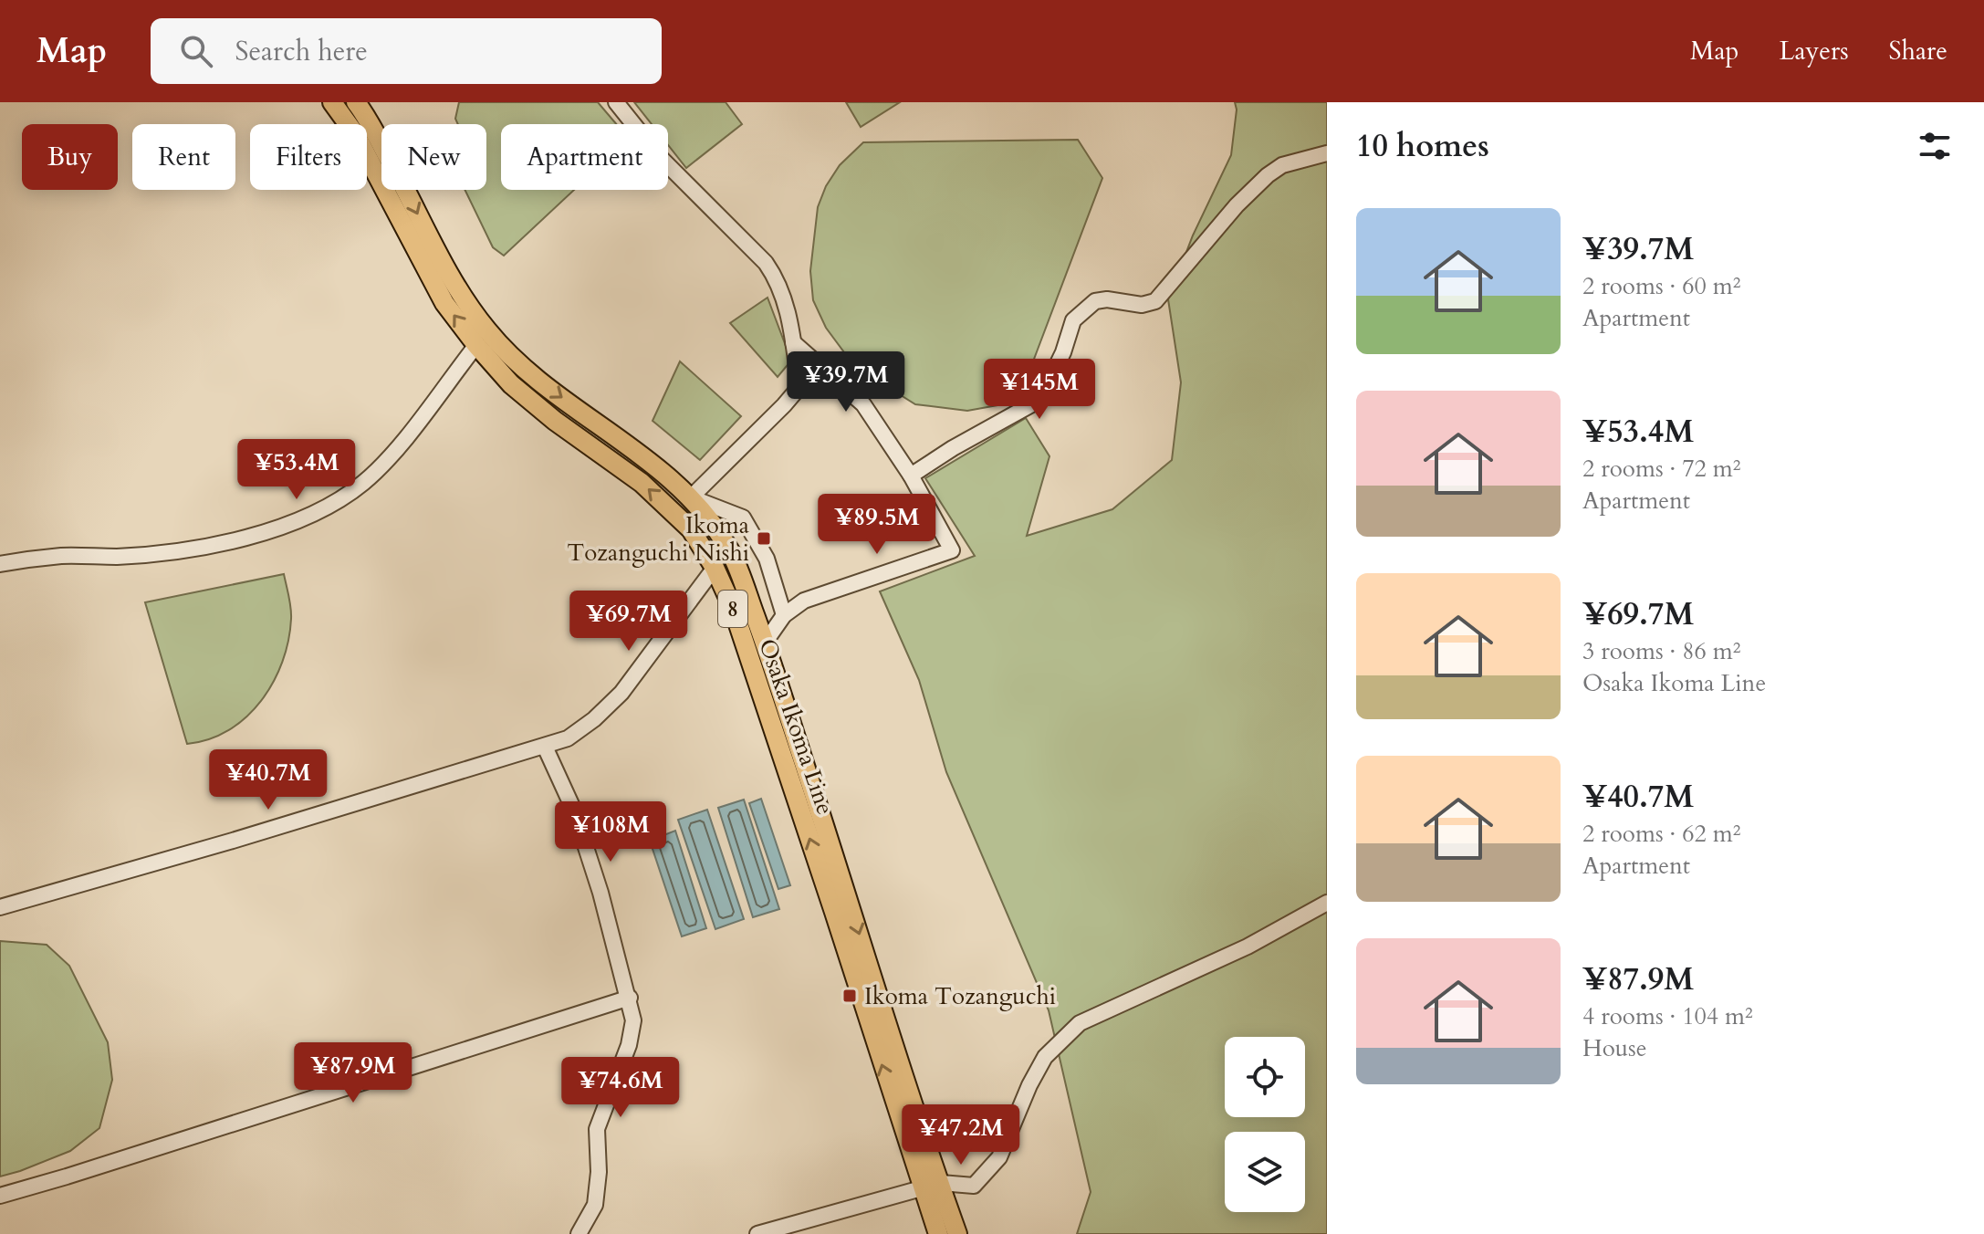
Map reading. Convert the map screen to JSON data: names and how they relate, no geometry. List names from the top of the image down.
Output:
{
  "streets": {
    "main road": ["8", "Osaka Ikoma Line"]
  },
  "places": {
    "transit": ["Ikoma Tozanguchi Nishi", "Ikoma Tozanguchi"]
  },
  "page": {
    "header": "Map",
    "search": "Search here",
    "nav": ["Map", "Layers", "Share"],
    "heading": "10 homes",
    "chip": [
      "Buy",
      "Rent",
      "Filters",
      "New",
      "Apartment"
    ],
    "list": [
      {
        "name": "¥39.7M",
        "note": "2 rooms · 60 m² · Apartment"
      },
      {
        "name": "¥53.4M",
        "note": "2 rooms · 72 m² · Apartment"
      },
      {
        "name": "¥69.7M",
        "note": "3 rooms · 86 m² · Osaka Ikoma Line"
      },
      {
        "name": "¥40.7M",
        "note": "2 rooms · 62 m² · Apartment"
      },
      {
        "name": "¥87.9M",
        "note": "4 rooms · 104 m² · House"
      }
    ],
    "price": [
      "¥39.7M",
      "¥145M",
      "¥53.4M",
      "¥89.5M",
      "¥69.7M",
      "¥40.7M",
      "¥108M",
      "¥87.9M",
      "¥74.6M",
      "¥47.2M"
    ]
  }
}
